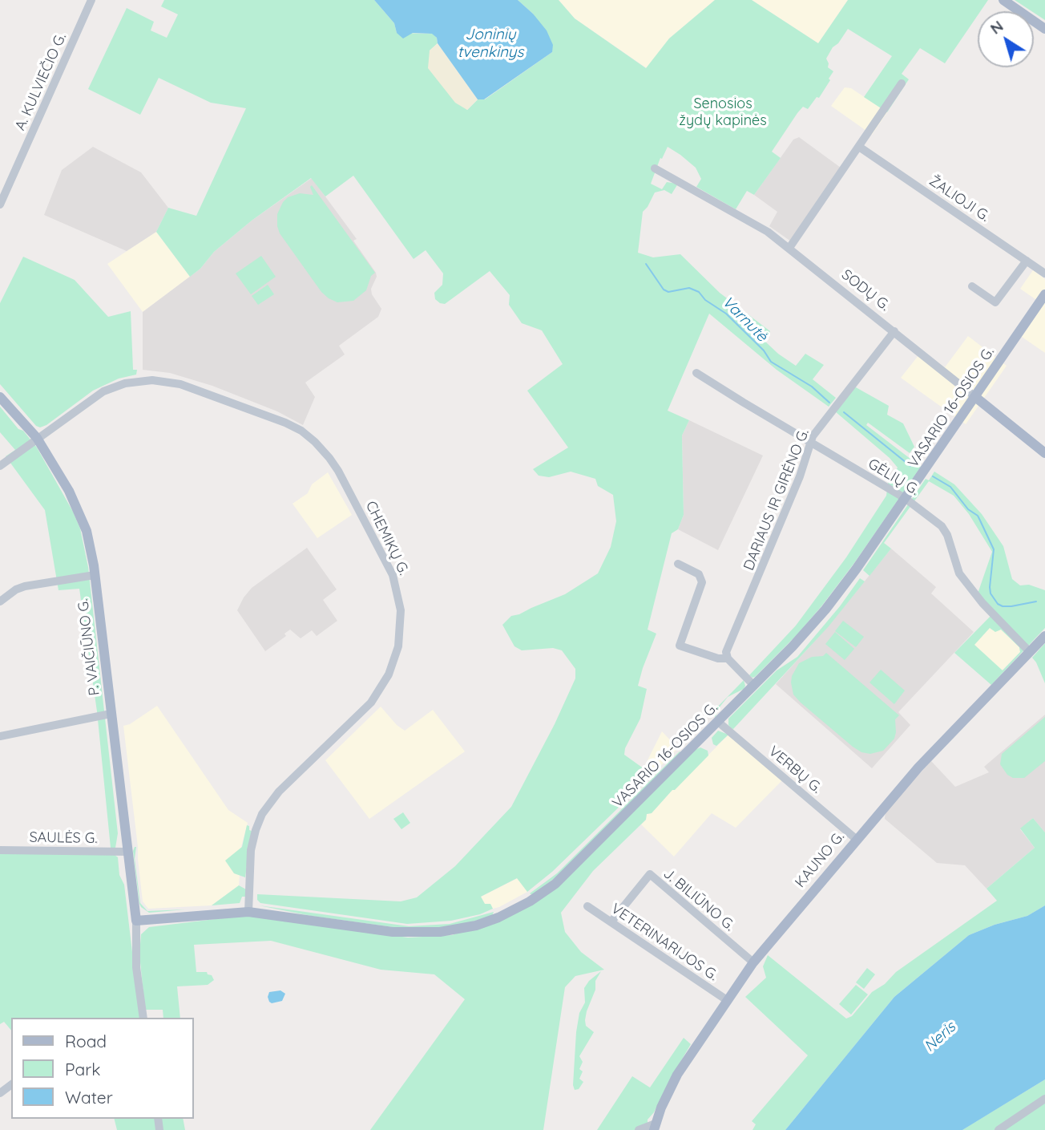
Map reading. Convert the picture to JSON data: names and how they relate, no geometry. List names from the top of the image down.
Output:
{
  "streets": {
    "main road": [
      "SODŲ G.",
      "VASARIO 16-OSIOS G.",
      "P. VAIČIŪNO G.",
      "KAUNO G."
    ],
    "street": [
      "A. KULVIEČIO G.",
      "ŽALIOJI G.",
      "GĖLIŲ G.",
      "DARIAUS IR GIRĖNO G.",
      "CHEMIKŲ G.",
      "VERBŲ G.",
      "SAULĖS G.",
      "J. BILIŪNO G.",
      "VETERINARIJOS G."
    ]
  },
  "crossings": [
    ["SODŲ G.", "VASARIO 16-OSIOS G."],
    ["SODŲ G.", "DARIAUS IR GIRĖNO G."],
    ["VASARIO 16-OSIOS G.", "GĖLIŲ G."],
    ["VASARIO 16-OSIOS G.", "CHEMIKŲ G."],
    ["VASARIO 16-OSIOS G.", "P. VAIČIŪNO G."],
    ["VASARIO 16-OSIOS G.", "VERBŲ G."],
    ["GĖLIŲ G.", "DARIAUS IR GIRĖNO G."],
    ["GĖLIŲ G.", "KAUNO G."],
    ["CHEMIKŲ G.", "P. VAIČIŪNO G."],
    ["P. VAIČIŪNO G.", "SAULĖS G."],
    ["VERBŲ G.", "KAUNO G."],
    ["KAUNO G.", "J. BILIŪNO G."],
    ["KAUNO G.", "VETERINARIJOS G."],
    ["J. BILIŪNO G.", "VETERINARIJOS G."]
  ],
  "water": ["Joninių tvenkinys", "Varnutė", "Neris"],
  "parks": ["Senosios žydų kapinės"],
  "legend": ["Road", "Park", "Water"],
  "north": "top left"
}
